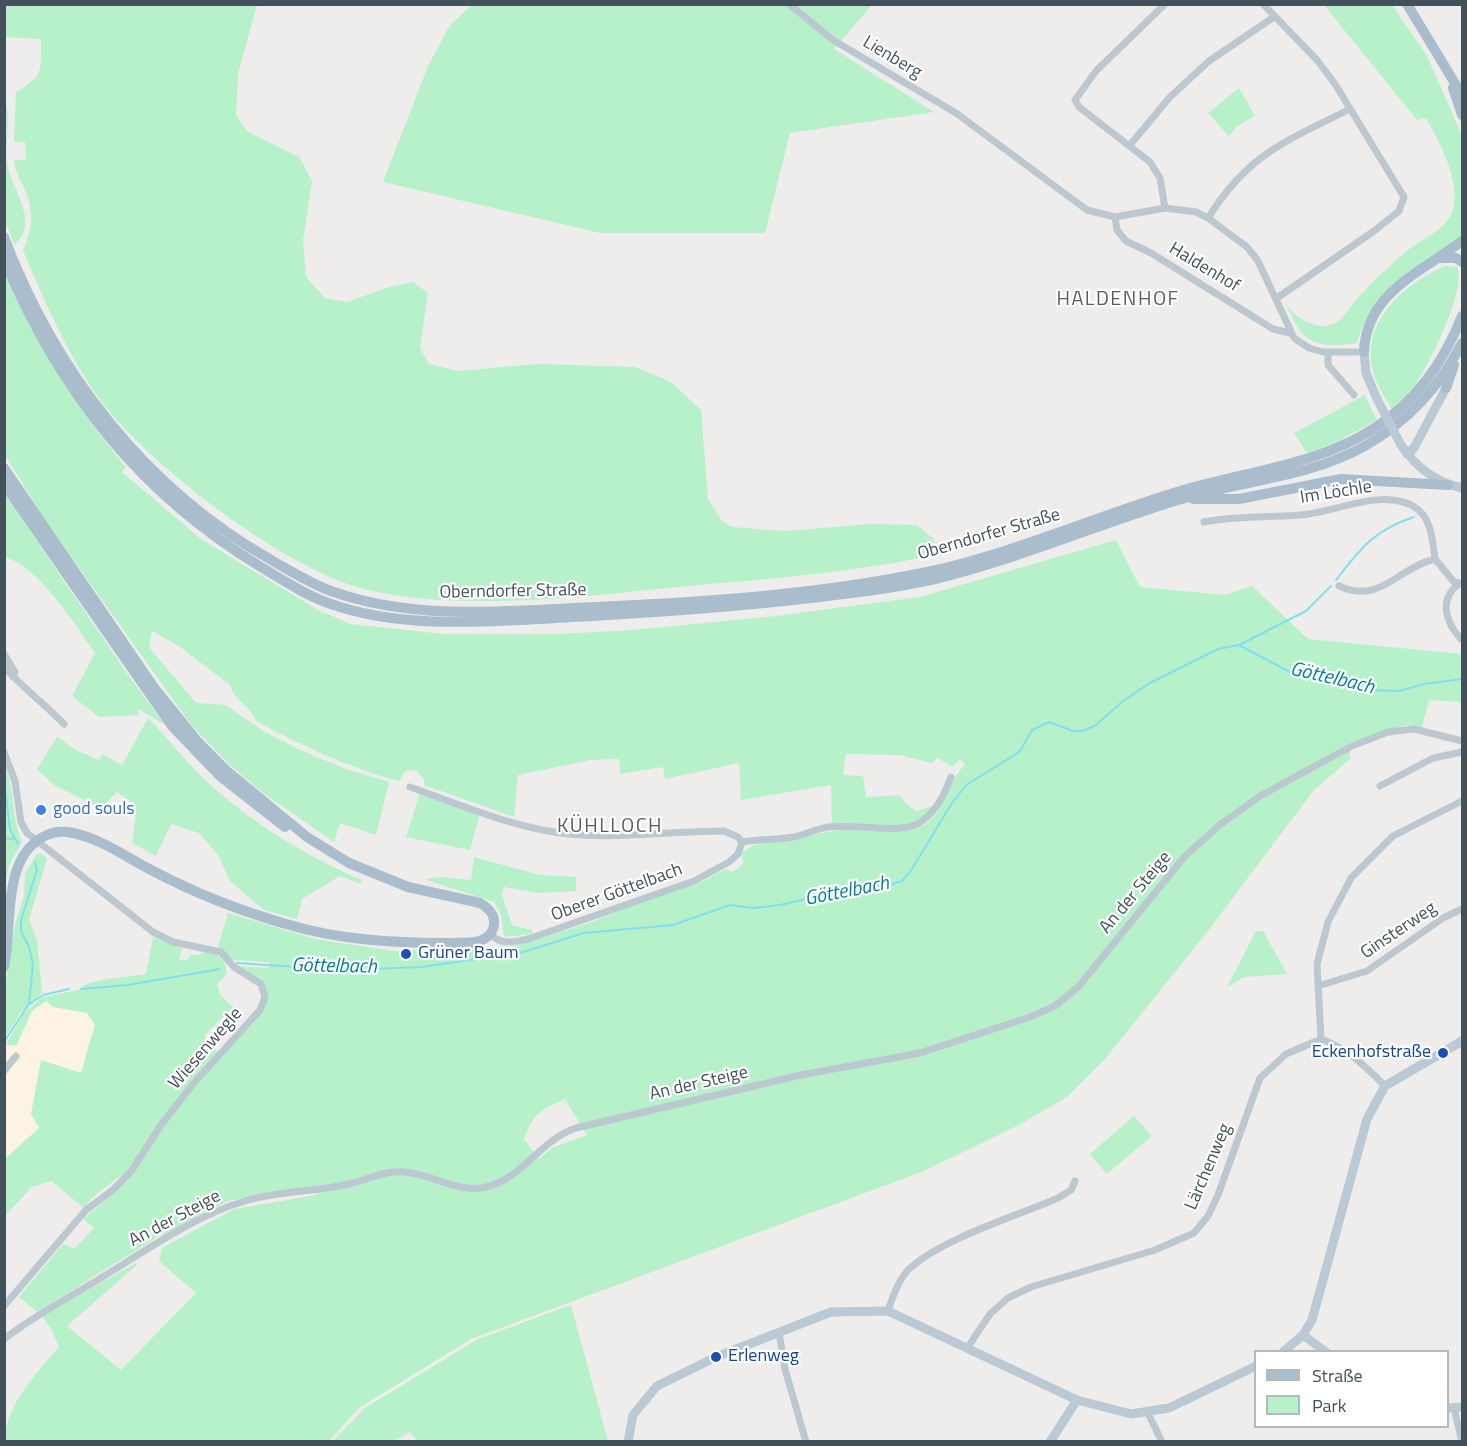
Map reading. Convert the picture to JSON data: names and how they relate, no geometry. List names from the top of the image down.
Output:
{
  "streets": {
    "main road": ["Oberndorfer Straße"],
    "street": [
      "Lienberg",
      "Haldenhof",
      "Im Löchle",
      "Oberer Göttelbach",
      "An der Steige",
      "Ginsterweg",
      "Wiesenwegle",
      "Lärchenweg"
    ]
  },
  "crossings": [
    ["Lienberg", "Haldenhof"]
  ],
  "districts": ["HALDENHOF", "KÜHLLOCH"],
  "water": ["Göttelbach"],
  "places": [
    "good souls",
    "Grüner Baum",
    "Eckenhofstraße",
    "Erlenweg"
  ],
  "legend": ["Straße", "Park"]
}
